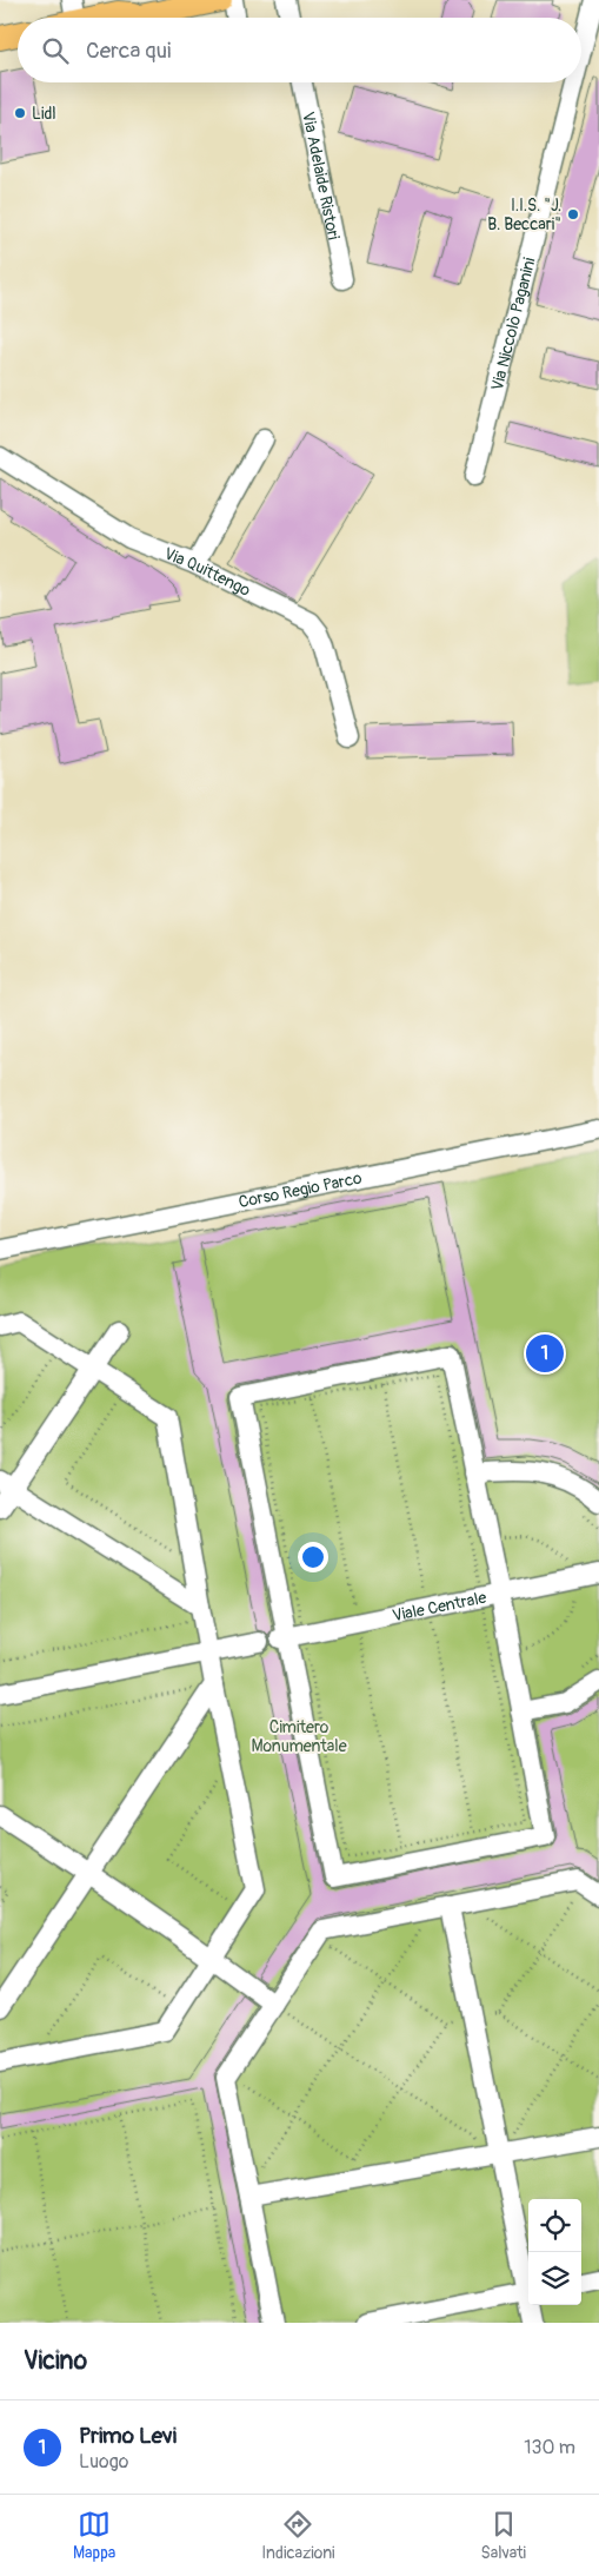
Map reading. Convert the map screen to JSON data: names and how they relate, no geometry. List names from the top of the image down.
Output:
{
  "streets": {
    "street": [
      "Via Adelaide Ristori",
      "Via Niccolò Paganini",
      "Via Quittengo",
      "Corso Regio Parco",
      "Viale Centrale"
    ]
  },
  "parks": ["Cimitero Monumentale"],
  "places": ["Lidl", "I.I.S. \"J. B. Beccari\""],
  "page": {
    "search": "Cerca qui",
    "pins": "1",
    "heading": "Vicino",
    "list": [
      {
        "mark": "1",
        "name": "Primo Levi",
        "note": "Luogo",
        "value": "130 m"
      }
    ],
    "nav": ["Mappa", "Indicazioni", "Salvati"]
  }
}
